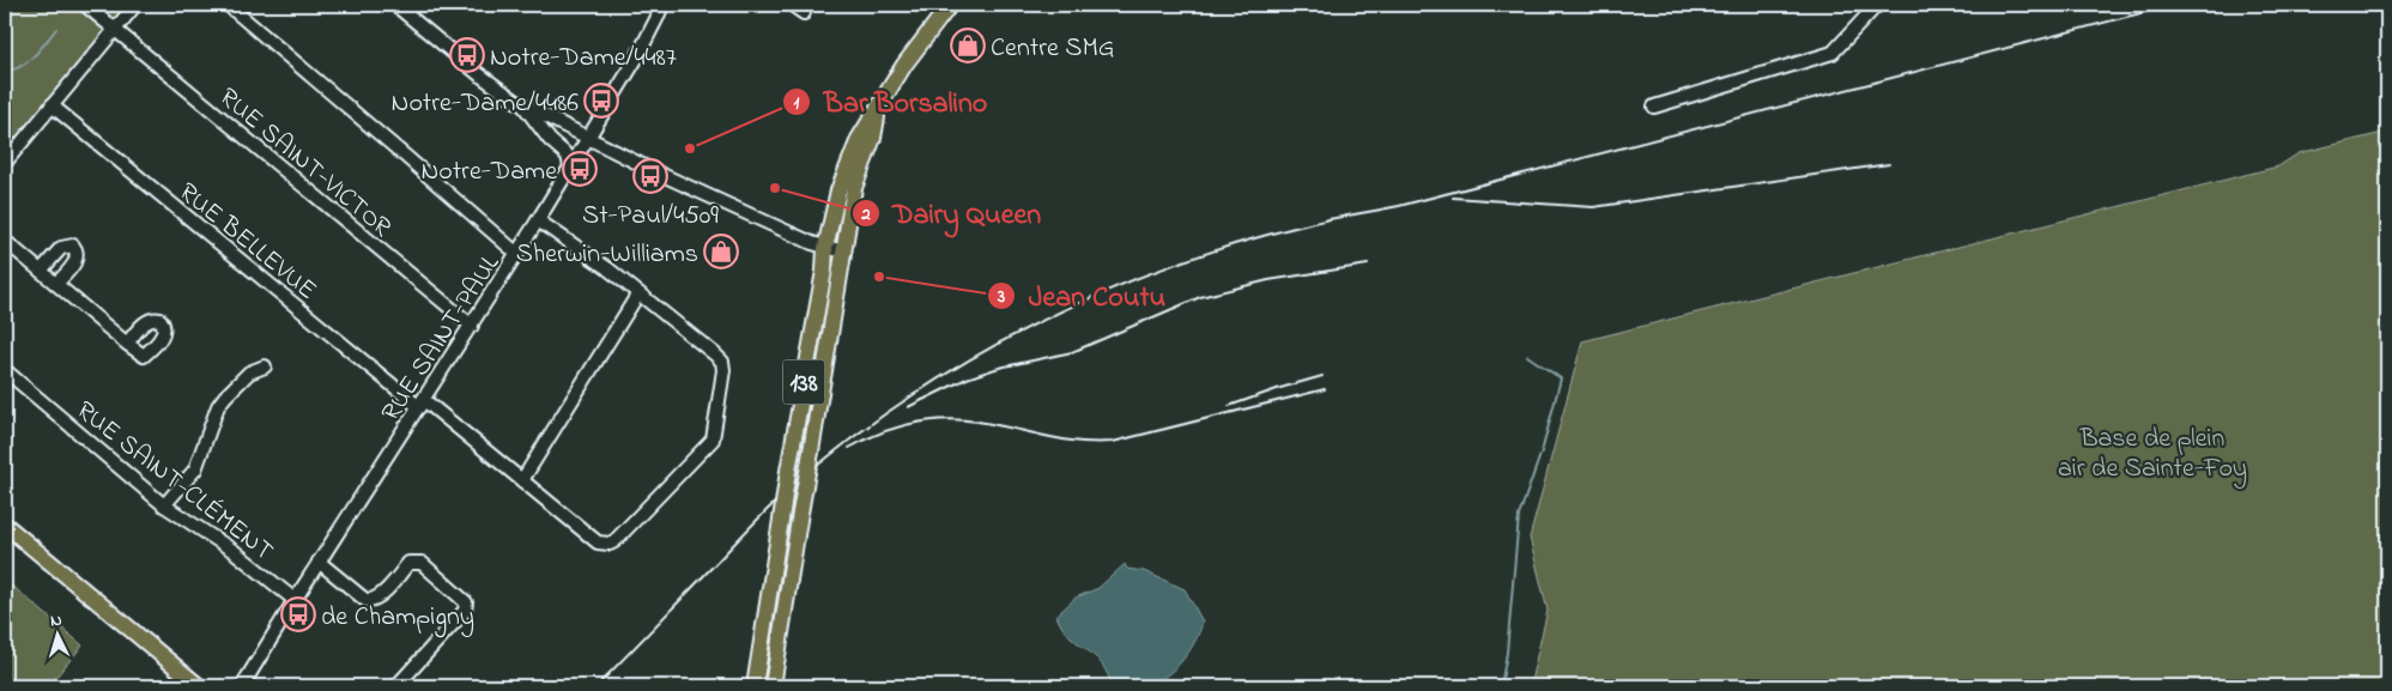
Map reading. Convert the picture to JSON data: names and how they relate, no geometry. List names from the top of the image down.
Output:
{
  "streets": {
    "main road": ["138"],
    "street": [
      "RUE SAINT-VICTOR",
      "RUE BELLEVUE",
      "RUE SAINT-PAUL",
      "RUE SAINT-CLÉMENT"
    ]
  },
  "crossings": [
    ["RUE SAINT-VICTOR", "RUE SAINT-PAUL"],
    ["RUE BELLEVUE", "RUE SAINT-PAUL"],
    ["RUE SAINT-PAUL", "RUE SAINT-CLÉMENT"]
  ],
  "parks": ["Base de plein air de Sainte-Foy"],
  "places": {
    "shop": ["Centre SMG", "Sherwin-Williams"],
    "bus stop": [
      "Notre-Dame/4487",
      "Notre-Dame/4486",
      "Notre-Dame",
      "St-Paul/4509",
      "de Champigny"
    ],
    "other": ["Bar Borsalino", "Dairy Queen", "Jean Coutu"]
  },
  "north": "top"
}
